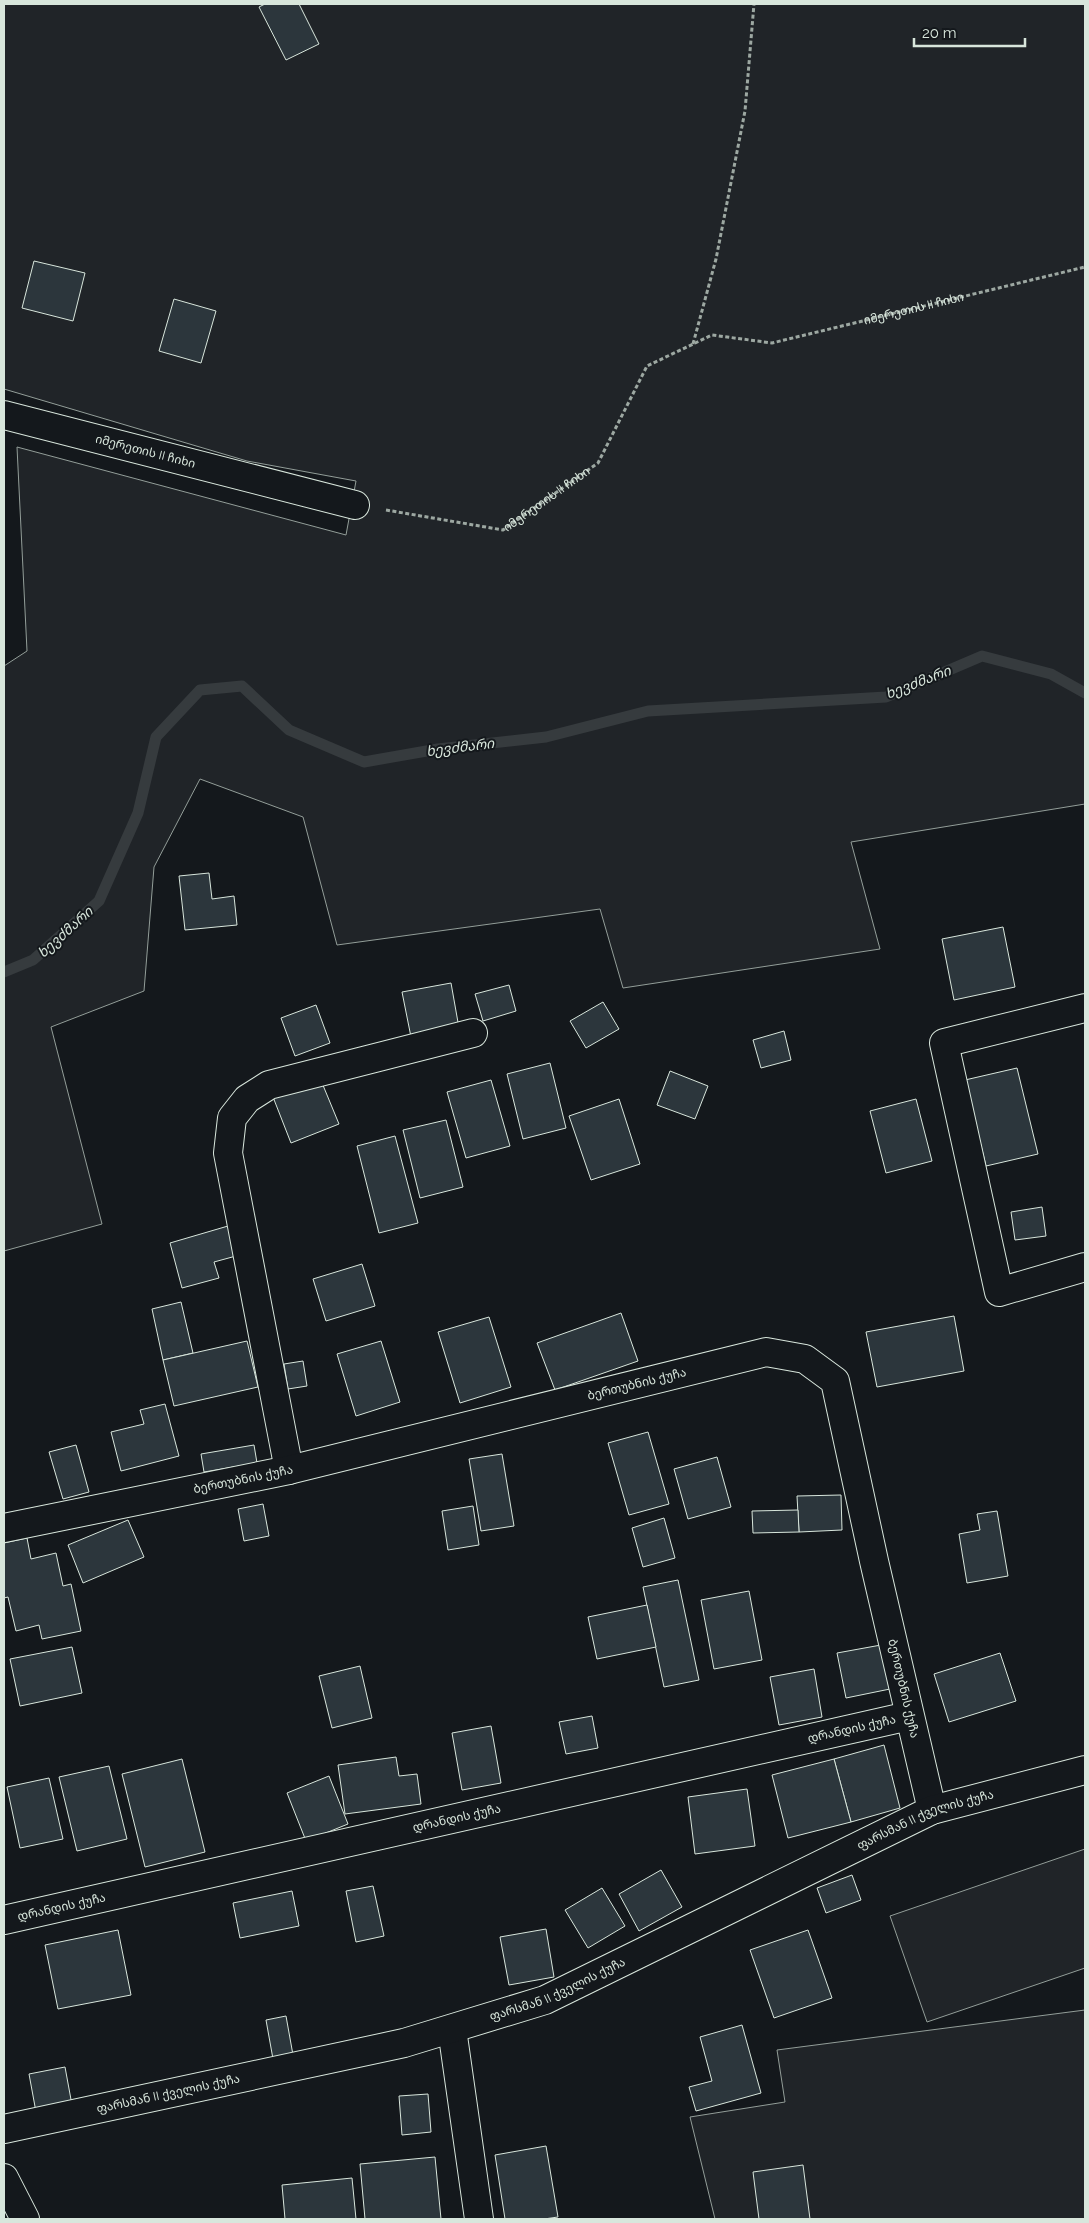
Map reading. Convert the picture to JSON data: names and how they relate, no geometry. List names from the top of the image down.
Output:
{
  "streets": {
    "street": [
      "იმერეთის II ჩიხი",
      "ბერთუბნის ქუჩა",
      "დრანდის ქუჩა",
      "ფარსმან II ქველის ქუჩა"
    ]
  },
  "crossings": [
    ["ბერთუბნის ქუჩა", "დრანდის ქუჩა"],
    ["ბერთუბნის ქუჩა", "ფარსმან II ქველის ქუჩა"]
  ],
  "water": ["ხევძმარი"],
  "scale_bar": "20 m"
}
